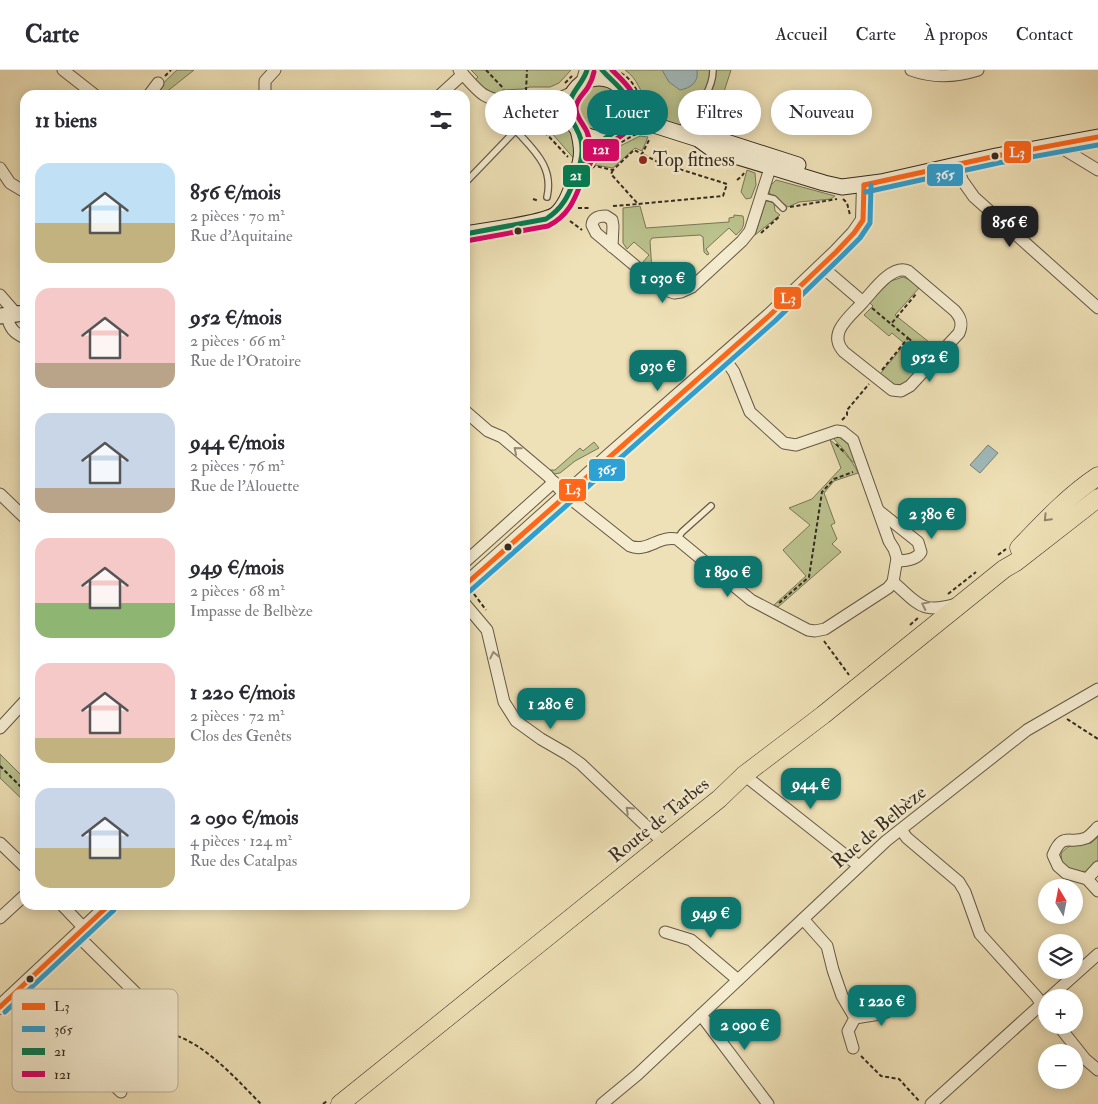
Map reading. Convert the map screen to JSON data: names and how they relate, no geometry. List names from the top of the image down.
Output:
{
  "streets": {
    "main road": ["Route de Tarbes"],
    "street": ["Rue de Belbèze"]
  },
  "places": ["Top fitness"],
  "lines": [
    "transit line 21",
    "transit line 121",
    "transit line L3",
    "transit line 365"
  ],
  "legend": [
    "L3",
    "365",
    "21",
    "121"
  ],
  "north": "top",
  "page": {
    "header": "Carte",
    "nav": [
      "Accueil",
      "Carte",
      "À propos",
      "Contact"
    ],
    "chip": [
      "Acheter",
      "Louer",
      "Filtres",
      "Nouveau"
    ],
    "heading": "11 biens",
    "list": [
      {
        "name": "856 €/mois",
        "note": "2 pièces · 70 m² · Rue d'Aquitaine"
      },
      {
        "name": "952 €/mois",
        "note": "2 pièces · 66 m² · Rue de l'Oratoire"
      },
      {
        "name": "944 €/mois",
        "note": "2 pièces · 76 m² · Rue de l'Alouette"
      },
      {
        "name": "949 €/mois",
        "note": "2 pièces · 68 m² · Impasse de Belbèze"
      },
      {
        "name": "1 220 €/mois",
        "note": "2 pièces · 72 m² · Clos des Genêts"
      },
      {
        "name": "2 090 €/mois",
        "note": "4 pièces · 124 m² · Rue des Catalpas"
      }
    ],
    "price": [
      "856 €",
      "1 030 €",
      "952 €",
      "930 €",
      "2 380 €",
      "1 890 €",
      "1 280 €",
      "944 €",
      "949 €",
      "1 220 €",
      "2 090 €"
    ],
    "map_buttons": ["+", "−"]
  }
}
